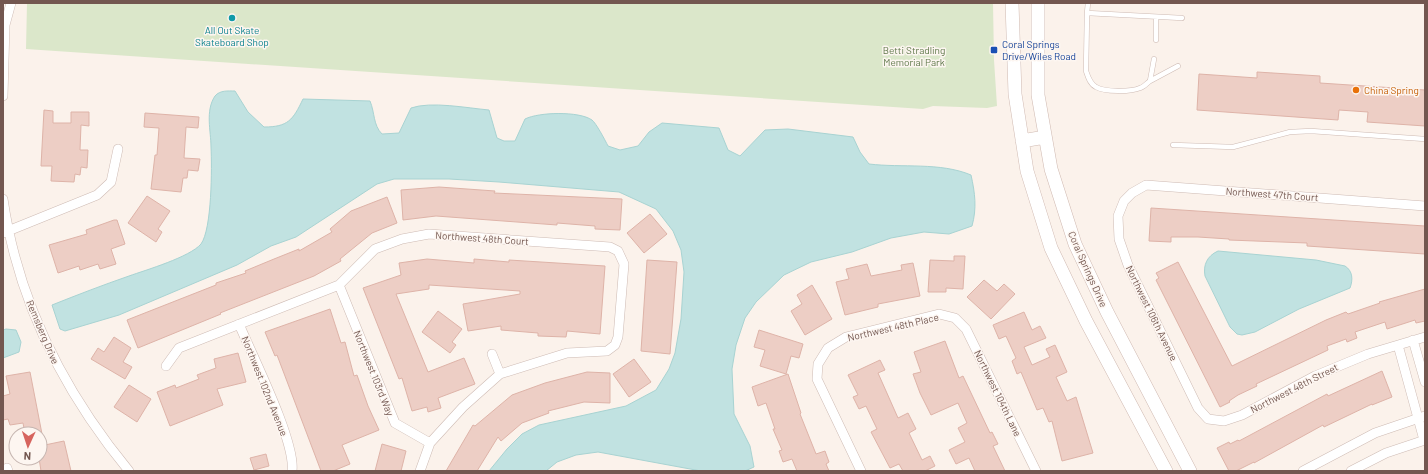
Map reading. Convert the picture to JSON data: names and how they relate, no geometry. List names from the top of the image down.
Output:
{
  "streets": {
    "main road": ["Coral Springs Drive"],
    "street": [
      "Northwest 47th Court",
      "Northwest 48th Court",
      "Northwest 106th Avenue",
      "Northwest 48th Place",
      "Remsberg Drive",
      "Northwest 103rd Way",
      "Northwest 102nd Avenue",
      "Northwest 48th Street",
      "Northwest 104th Lane"
    ]
  },
  "crossings": [
    ["Northwest 47th Court", "Northwest 106th Avenue"],
    ["Northwest 48th Court", "Northwest 103rd Way"],
    ["Northwest 48th Court", "Northwest 102nd Avenue"],
    ["Northwest 106th Avenue", "Northwest 48th Street"],
    ["Northwest 48th Place", "Northwest 104th Lane"]
  ],
  "parks": ["Betti Stradling Memorial Park"],
  "places": {
    "other": ["All Out Skate Skateboard Shop", "China Spring"],
    "transit": ["Coral Springs Drive/Wiles Road"]
  },
  "north": "bottom"
}
